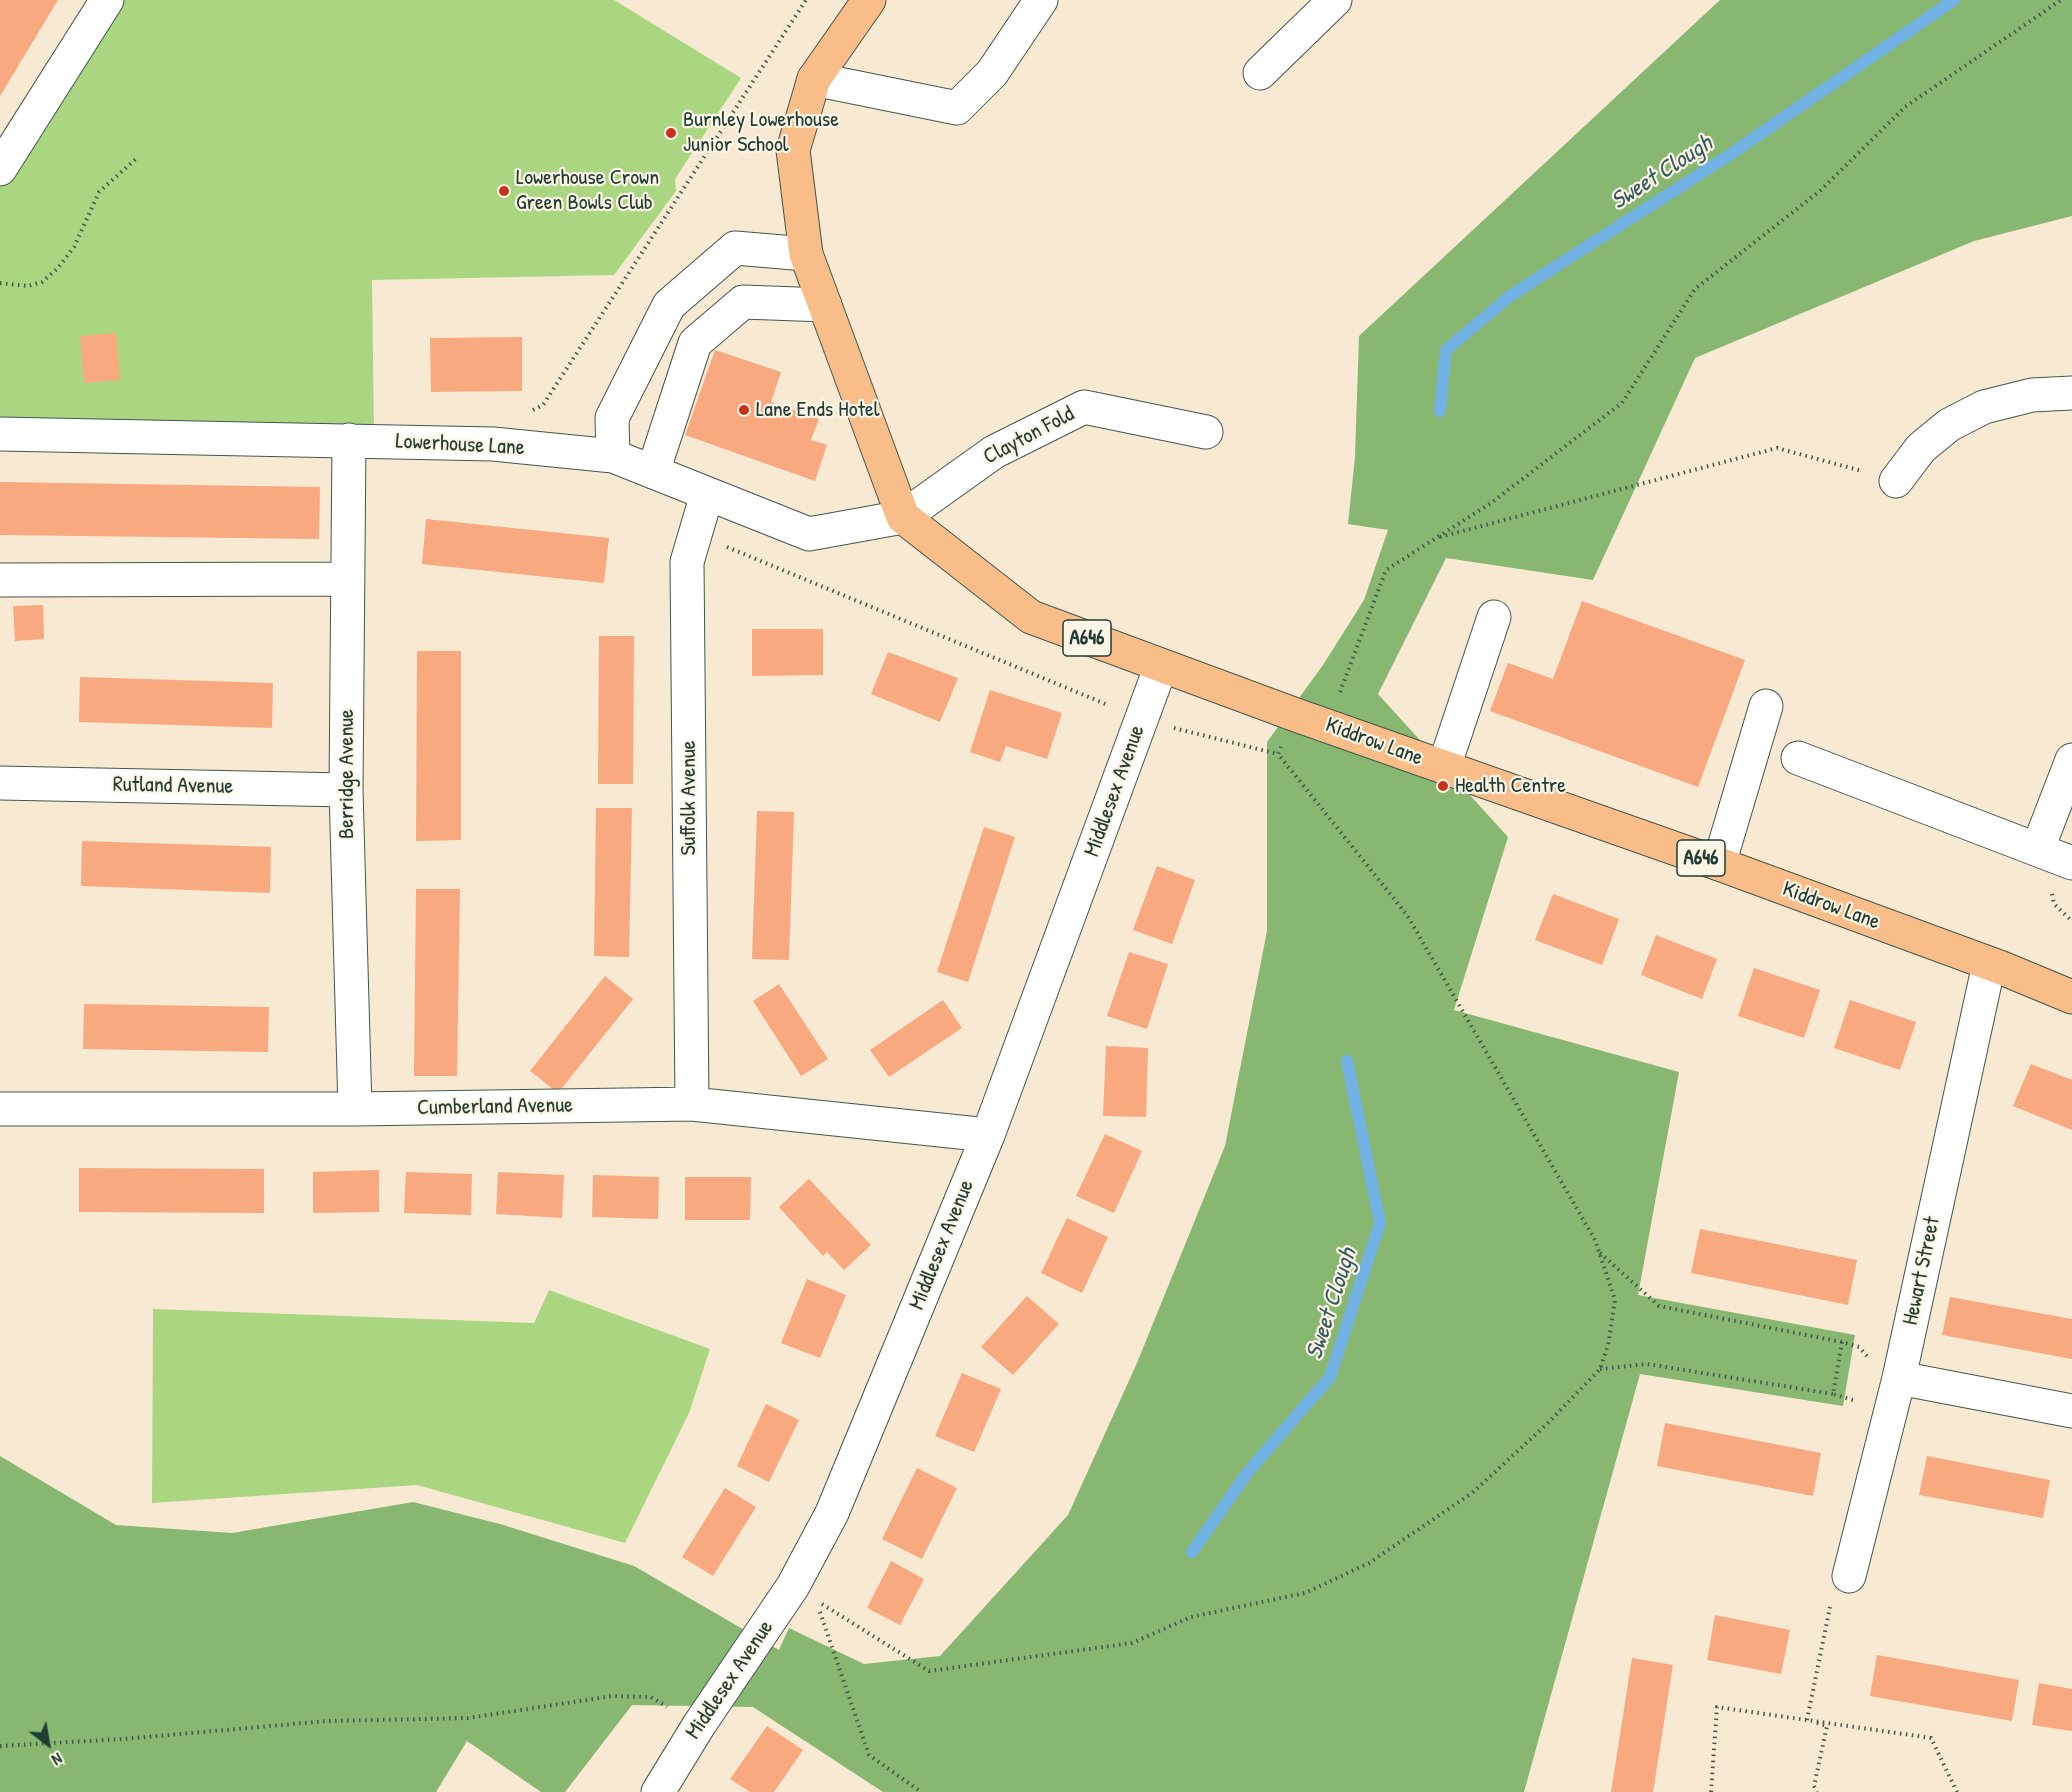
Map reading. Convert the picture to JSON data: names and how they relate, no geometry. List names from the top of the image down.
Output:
{
  "streets": {
    "main road": ["A646", "Kiddrow Lane"],
    "street": [
      "Clayton Fold",
      "Lowerhouse Lane",
      "Berridge Avenue",
      "Rutland Avenue",
      "Middlesex Avenue",
      "Suffolk Avenue",
      "Cumberland Avenue",
      "Hewart Street"
    ]
  },
  "crossings": [
    ["Clayton Fold", "Lowerhouse Lane"],
    ["Clayton Fold", "Kiddrow Lane"],
    ["Lowerhouse Lane", "Kiddrow Lane"],
    ["Lowerhouse Lane", "Berridge Avenue"],
    ["Lowerhouse Lane", "Suffolk Avenue"],
    ["Kiddrow Lane", "Middlesex Avenue"],
    ["Kiddrow Lane", "Hewart Street"],
    ["Berridge Avenue", "Rutland Avenue"],
    ["Berridge Avenue", "Cumberland Avenue"],
    ["Middlesex Avenue", "Cumberland Avenue"],
    ["Suffolk Avenue", "Cumberland Avenue"]
  ],
  "water": ["Sweet Clough"],
  "places": [
    "Burnley Lowerhouse Junior School",
    "Lowerhouse Crown Green Bowls Club",
    "Lane Ends Hotel",
    "Health Centre"
  ],
  "north": "bottom right"
}
